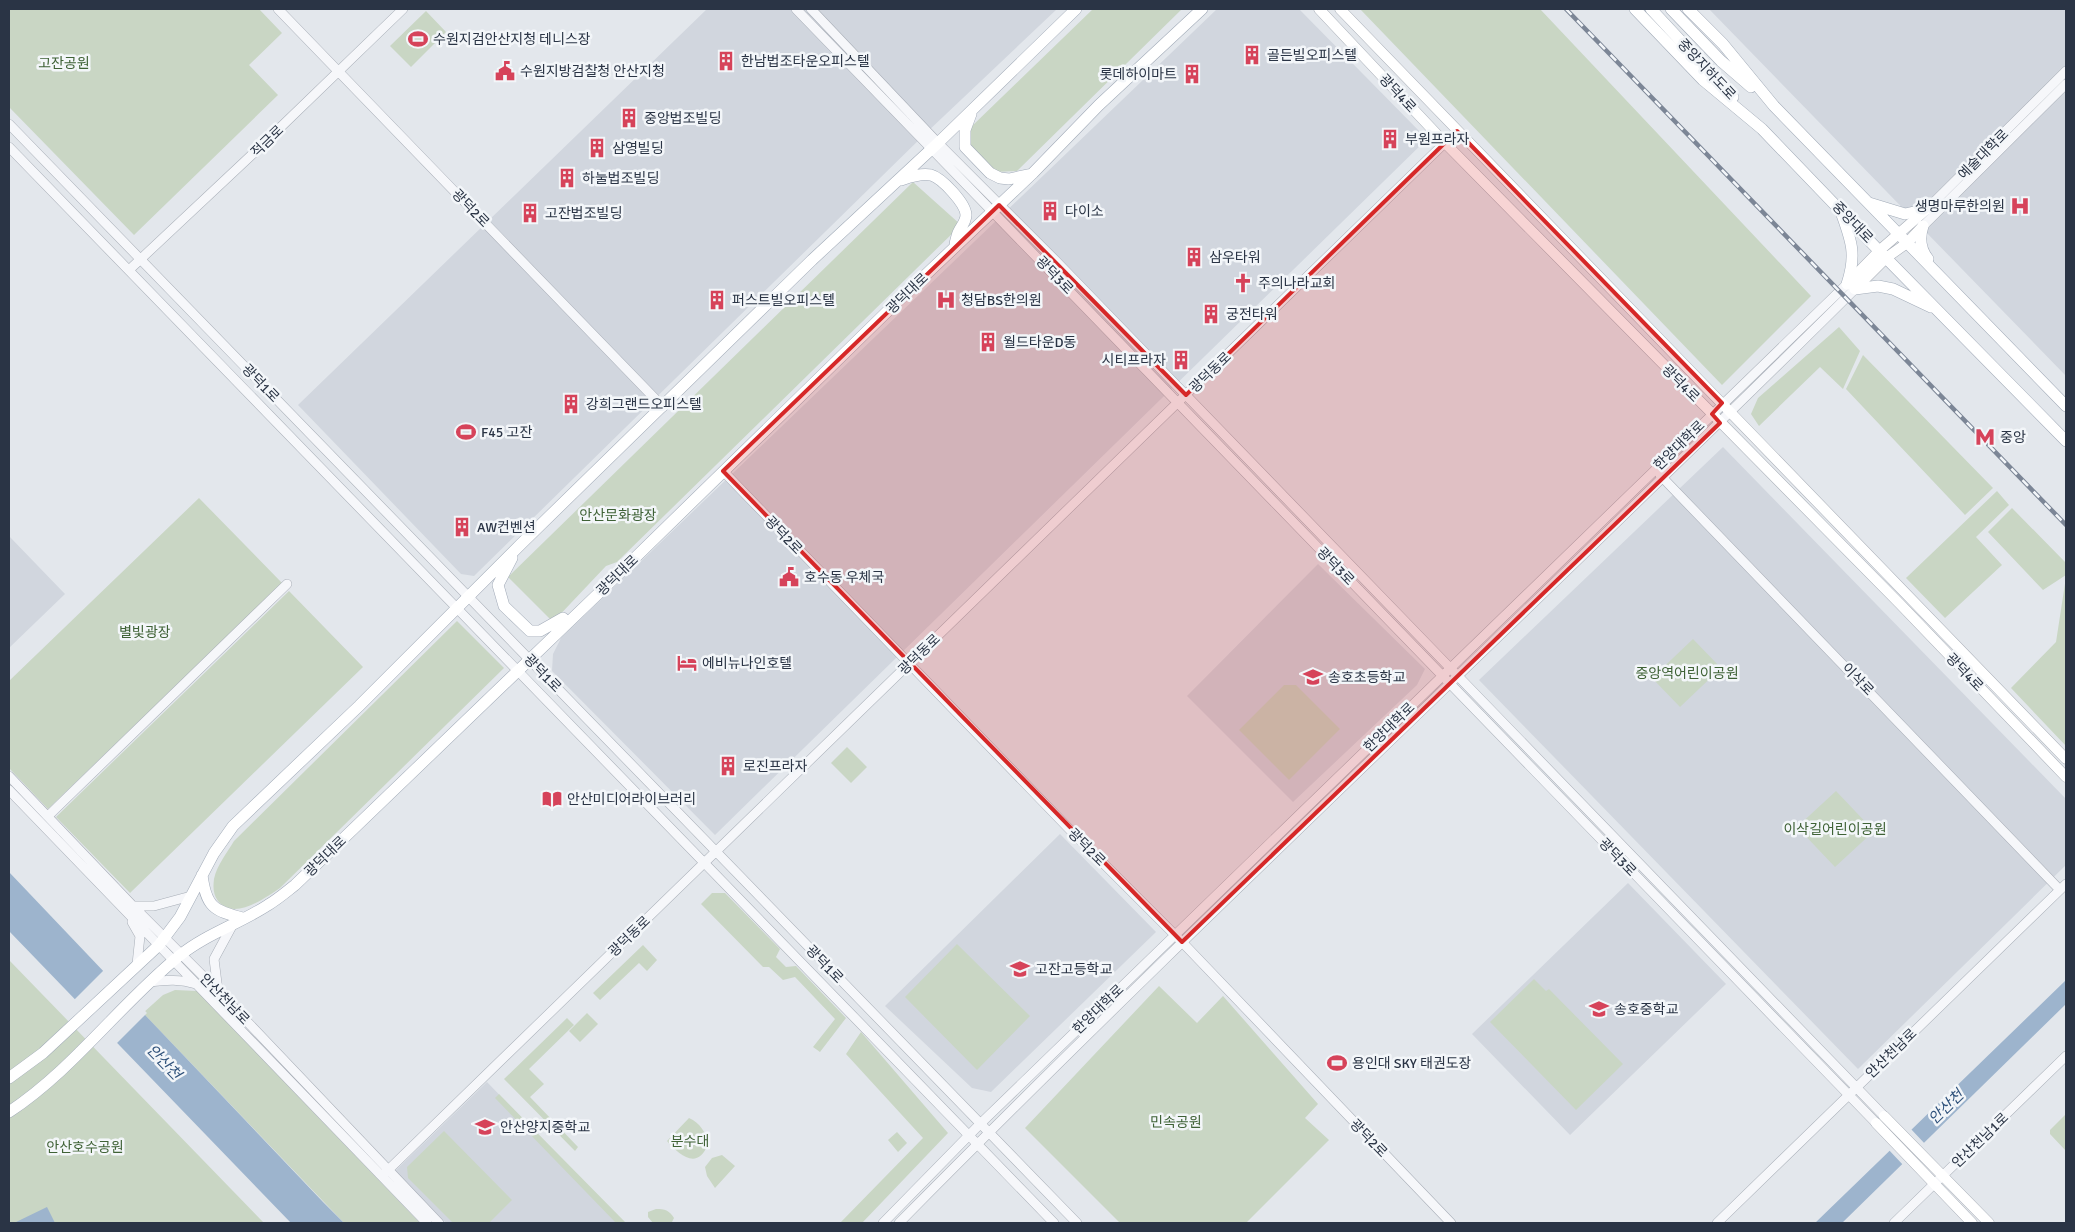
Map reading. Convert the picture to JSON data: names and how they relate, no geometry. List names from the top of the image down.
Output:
{
  "streets": {
    "main road": [
      "중앙지하도로",
      "광덕4로",
      "예술대학로",
      "중앙대로",
      "광덕대로",
      "한양대학로"
    ],
    "street": [
      "적금로",
      "광덕2로",
      "광덕3로",
      "광덕동로",
      "광덕1로",
      "이삭로",
      "안산천남로",
      "안산천남1로"
    ]
  },
  "crossings": [
    ["중앙지하도로", "중앙대로"],
    ["광덕4로", "광덕동로"],
    ["광덕4로", "한양대학로"],
    ["적금로", "광덕2로"],
    ["적금로", "광덕1로"],
    ["예술대학로", "중앙대로"],
    ["예술대학로", "한양대학로"],
    ["광덕2로", "광덕대로"],
    ["광덕2로", "광덕동로"],
    ["광덕2로", "한양대학로"],
    ["중앙대로", "한양대학로"],
    ["광덕3로", "광덕대로"],
    ["광덕3로", "광덕동로"],
    ["광덕3로", "한양대학로"],
    ["광덕3로", "안산천남로"],
    ["광덕대로", "광덕1로"],
    ["광덕대로", "안산천남로"],
    ["광덕동로", "광덕1로"],
    ["광덕동로", "안산천남로"],
    ["광덕1로", "한양대학로"],
    ["한양대학로", "이삭로"],
    ["이삭로", "안산천남로"]
  ],
  "water": ["안산천"],
  "parks": [
    "고잔공원",
    "안산문화광장",
    "별빛광장",
    "중앙역어린이공원",
    "이삭길어린이공원",
    "민속공원",
    "분수대",
    "안산호수공원"
  ],
  "places": {
    "sports": ["수원지검안산지청 테니스장", "F45 고잔", "용인대 SKY 태권도장"],
    "building": [
      "골든빌오피스텔",
      "한남법조타운오피스텔",
      "롯데하이마트",
      "중앙법조빌딩",
      "부원프라자",
      "삼영빌딩",
      "하눌법조빌딩",
      "다이소",
      "고잔법조빌딩",
      "삼우타워",
      "퍼스트빌오피스텔",
      "궁전타워",
      "월드타운D동",
      "시티프라자",
      "강희그랜드오피스텔",
      "AW컨벤션",
      "로진프라자"
    ],
    "public building": ["수원지방검찰청 안산지청", "호수동 우체국"],
    "hospital": ["생명마루한의원", "청담BS한의원"],
    "church": ["주의나라교회"],
    "metro station": ["중앙"],
    "hotel": ["에비뉴나인호텔"],
    "school or university": [
      "송호초등학교",
      "고잔고등학교",
      "송호중학교",
      "안산양지중학교"
    ],
    "library": ["안산미디어라이브러리"]
  }
}
